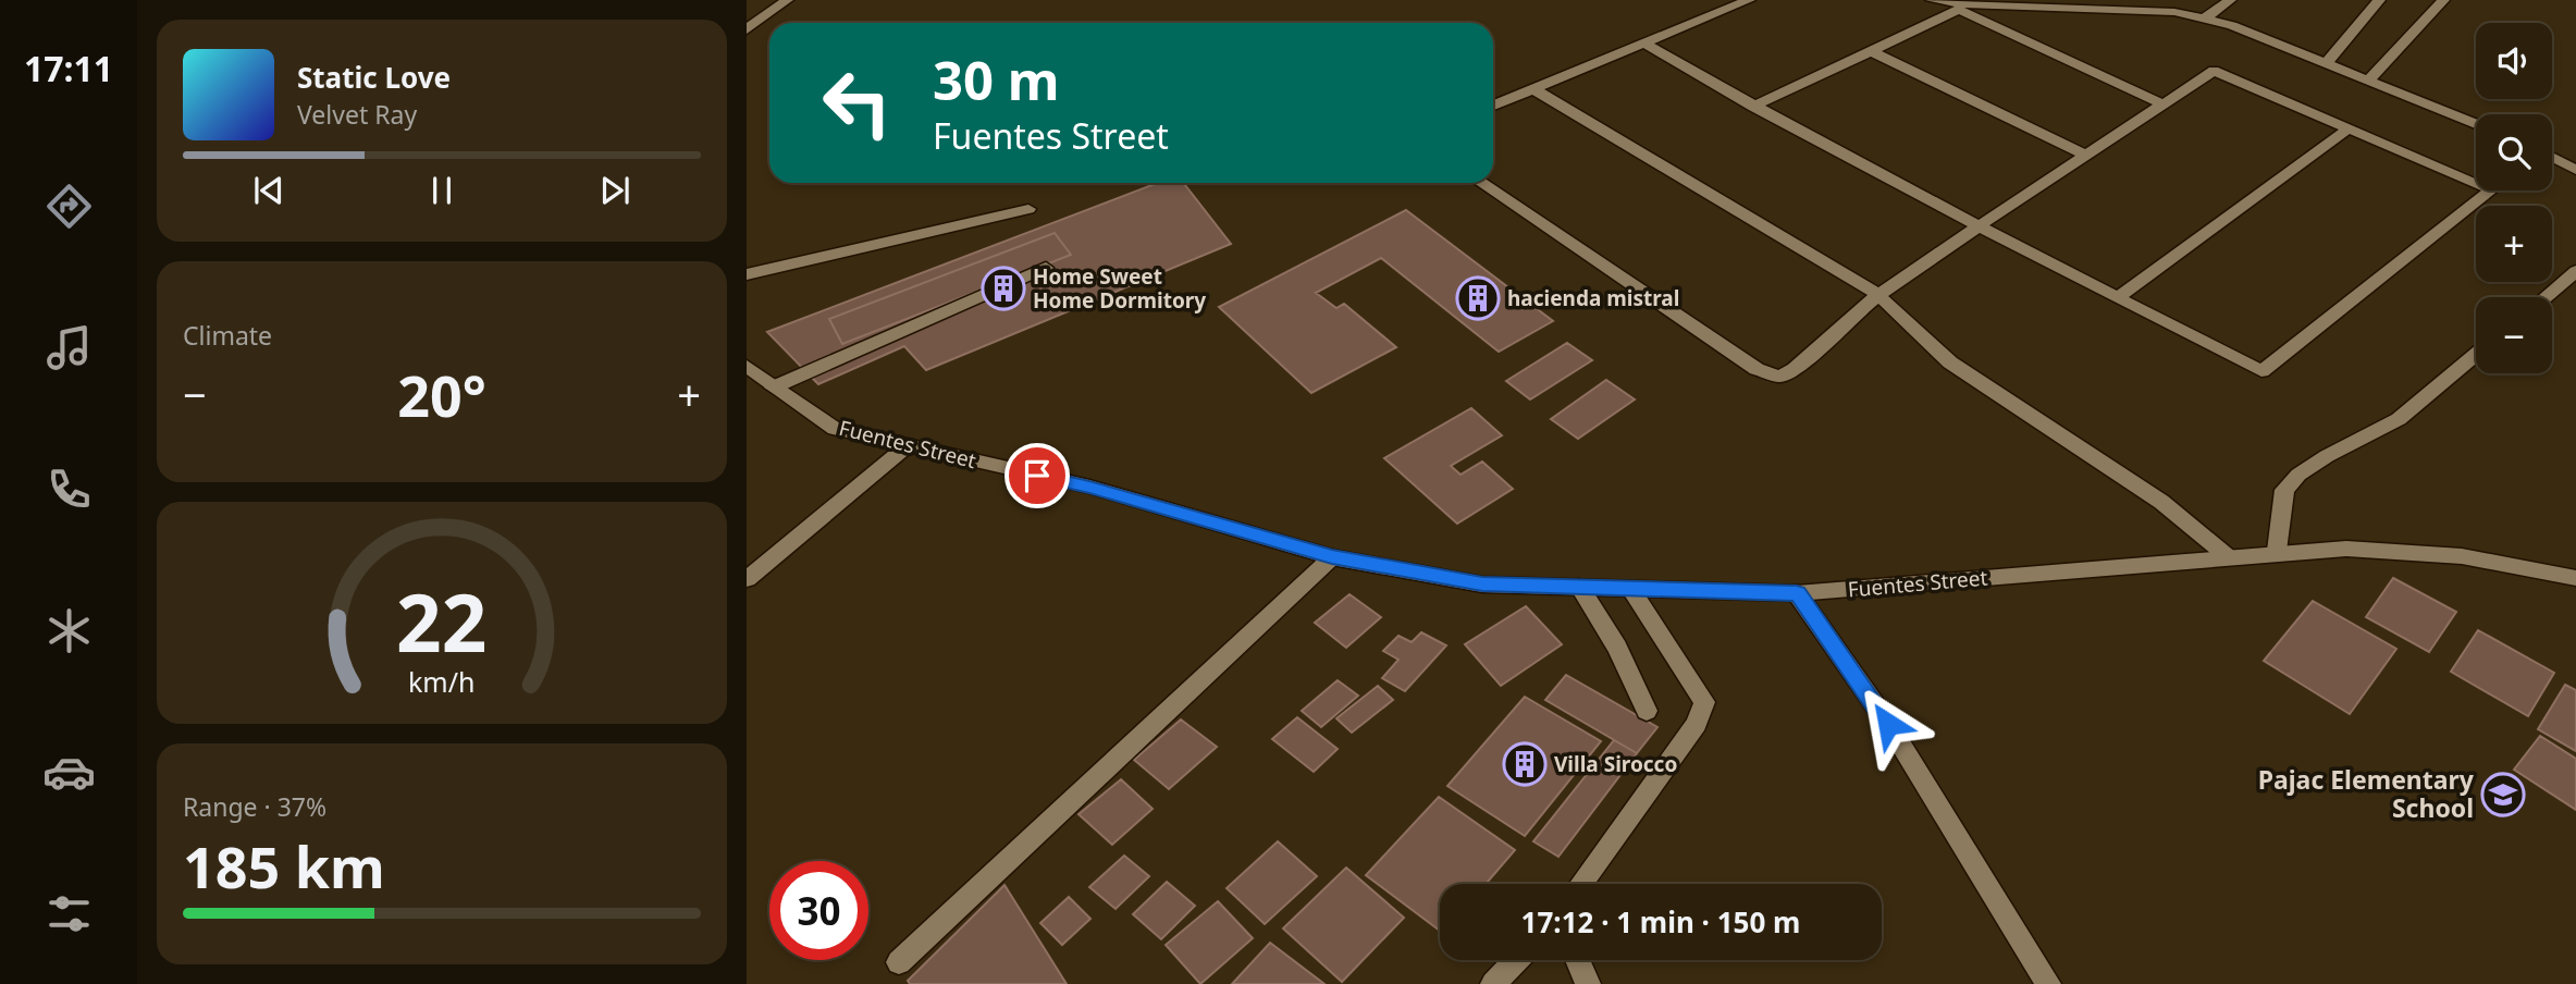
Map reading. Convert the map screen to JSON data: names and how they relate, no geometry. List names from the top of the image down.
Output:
{
  "streets": {
    "street": ["Fuentes Street"]
  },
  "places": {
    "building": ["Home Sweet Home Dormitory", "hacienda mistral", "Villa Sirocco"],
    "school or university": ["Pajac Elementary School"]
  },
  "page": {
    "tabs": "17:11",
    "map_buttons": ["+", "−"],
    "turn": ["30 m", "Fuentes Street"],
    "song": ["Static Love", "Velvet Ray"],
    "tile": [
      "Climate",
      ["Range · 37%", "185 km"]
    ],
    "heat": ["−", "20°", "+"],
    "limit": "30",
    "trip": "17:12 · 1 min · 150 m",
    "gauge": ["22", "km/h"]
  }
}
